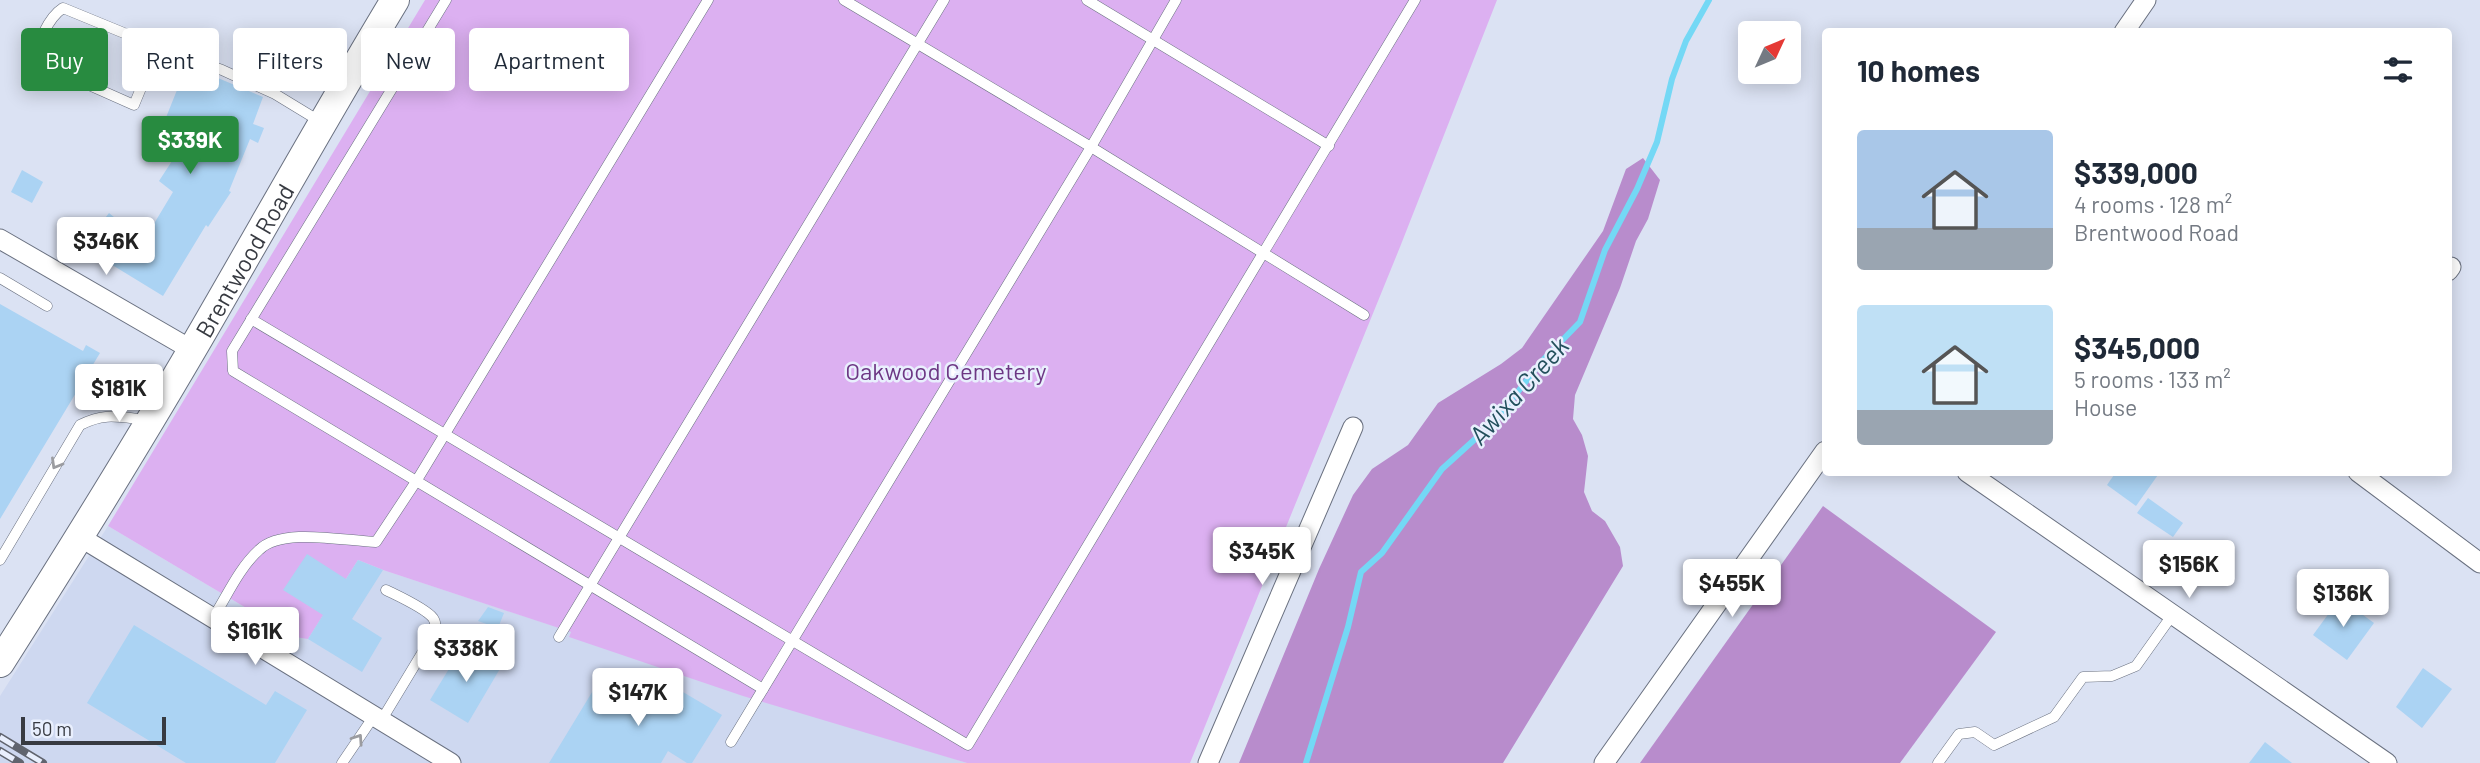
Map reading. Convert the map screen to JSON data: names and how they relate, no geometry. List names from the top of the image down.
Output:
{
  "streets": {
    "street": ["Brentwood Road"]
  },
  "water": ["Awixa Creek"],
  "parks": ["Oakwood Cemetery"],
  "scale_bar": "50 m",
  "north": "top right",
  "page": {
    "chip": [
      "Buy",
      "Rent",
      "Filters",
      "New",
      "Apartment"
    ],
    "heading": "10 homes",
    "list": [
      {
        "name": "$339,000",
        "note": "4 rooms · 128 m² · Brentwood Road"
      },
      {
        "name": "$345,000",
        "note": "5 rooms · 133 m² · House"
      }
    ],
    "price": [
      "$339K",
      "$346K",
      "$181K",
      "$345K",
      "$156K",
      "$455K",
      "$136K",
      "$161K",
      "$338K",
      "$147K"
    ],
    "scale": "50 m"
  }
}
